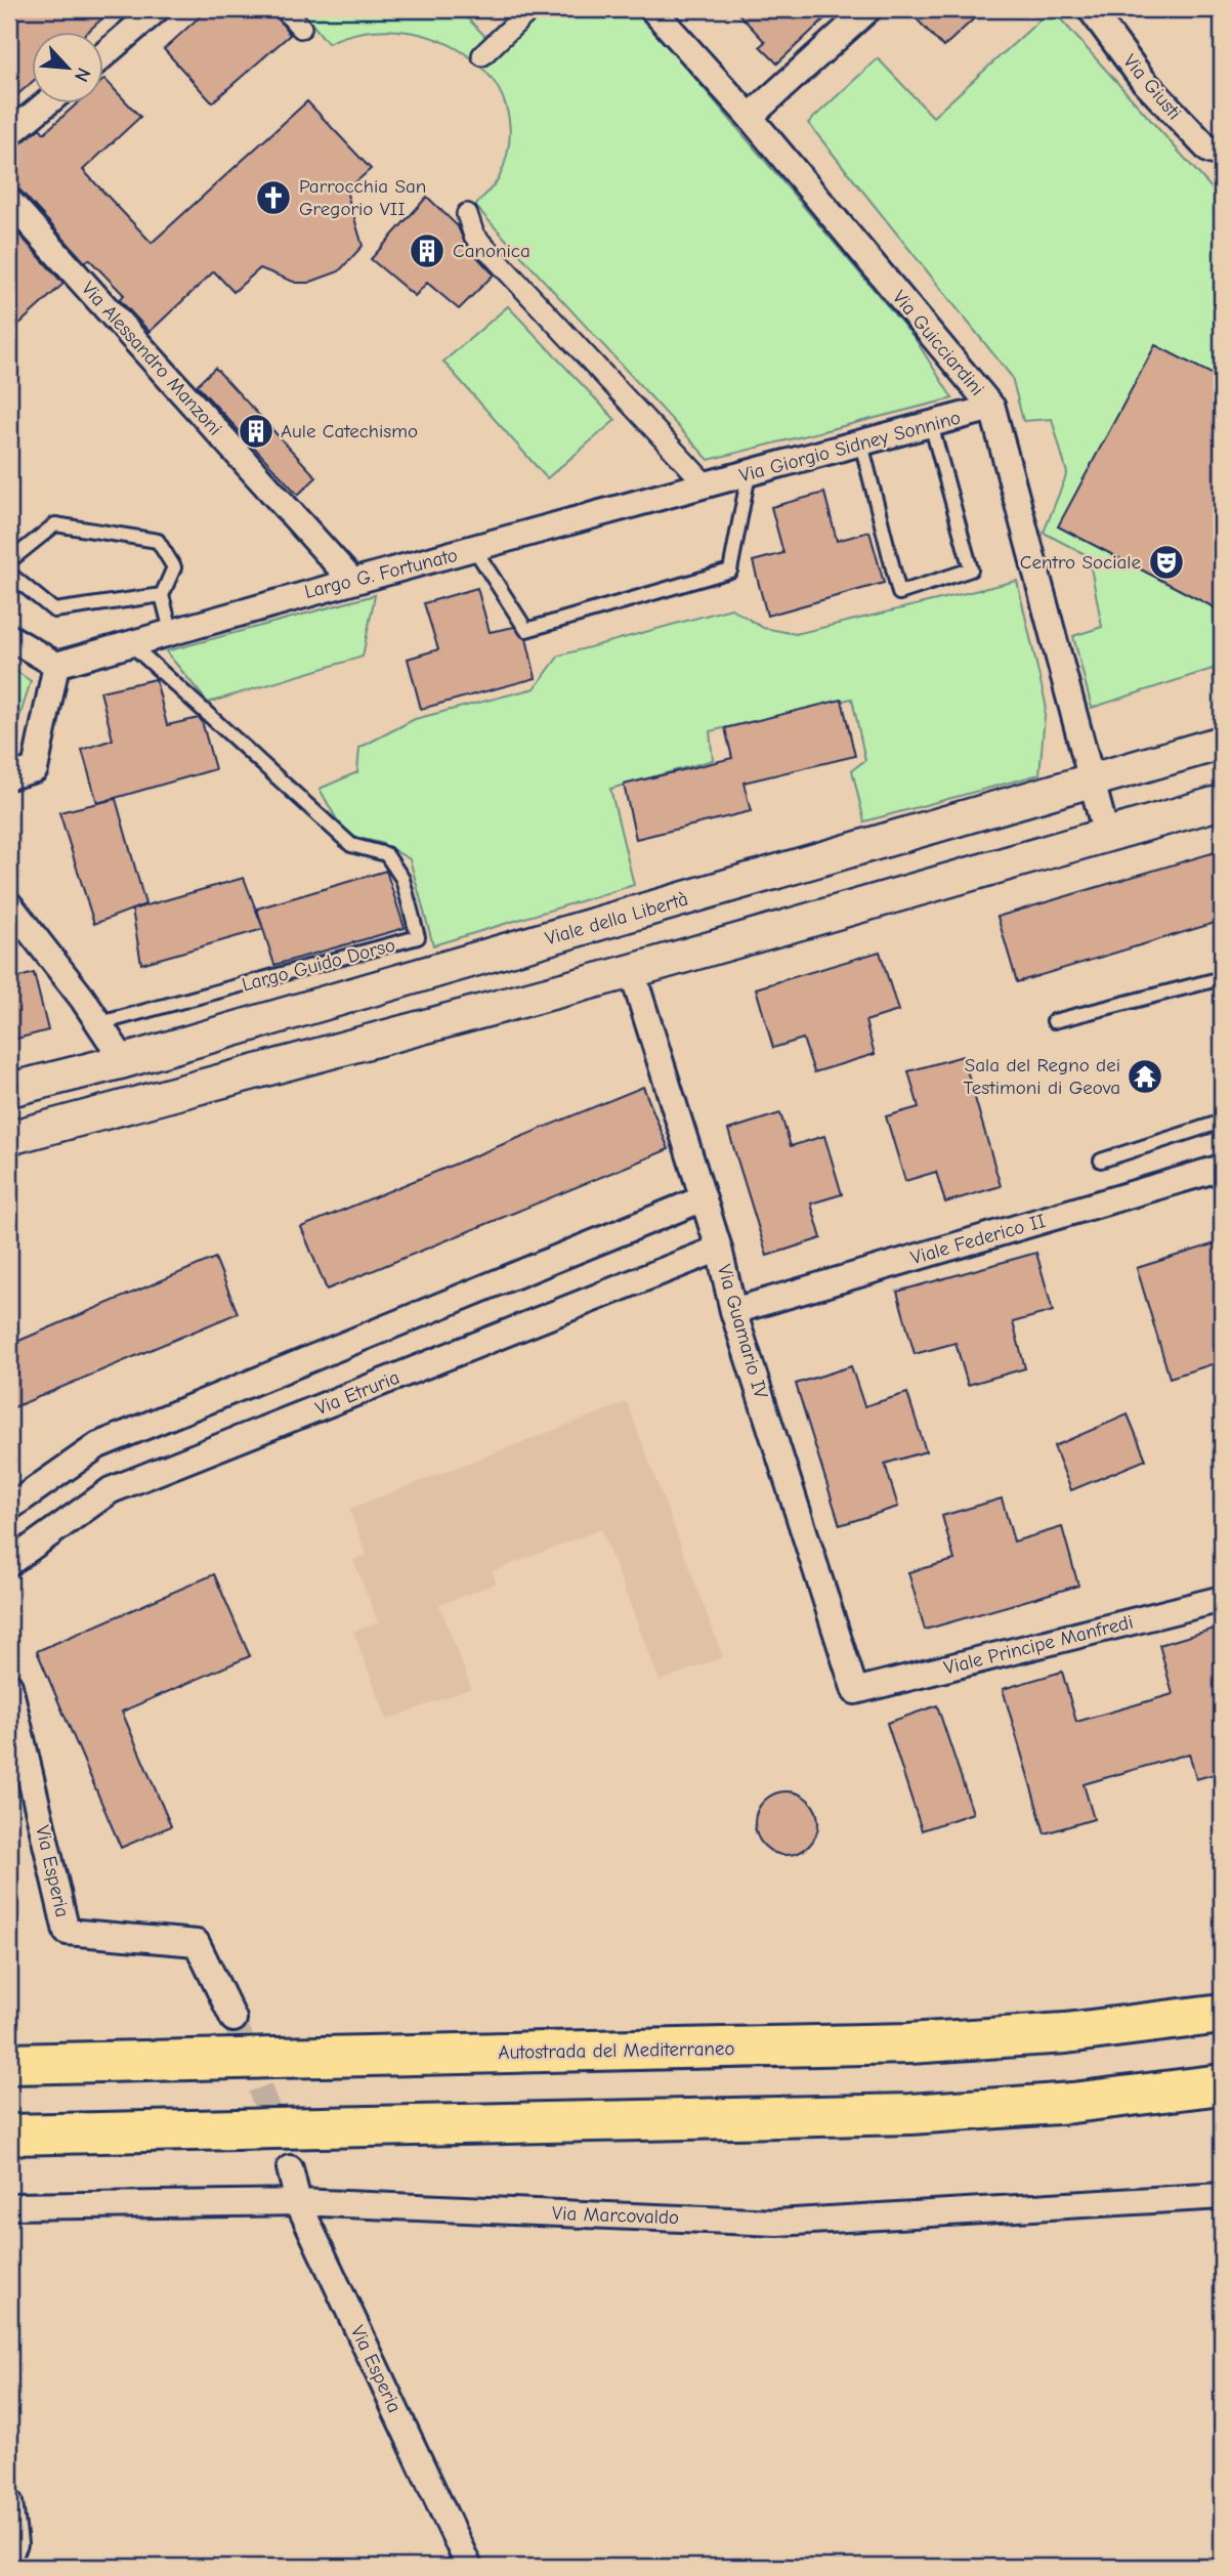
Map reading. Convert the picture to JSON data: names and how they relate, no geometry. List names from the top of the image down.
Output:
{
  "streets": {
    "highway": ["Autostrada del Mediterraneo"],
    "street": [
      "Via Giusti",
      "Via Guicciardini",
      "Via Alessandro Manzoni",
      "Via Giorgio Sidney Sonnino",
      "Largo G. Fortunato",
      "Viale della Libertà",
      "Viale Federico II",
      "Via Guamario IV",
      "Via Etruria",
      "Viale Principe Manfredi",
      "Via Esperia",
      "Via Marcovaldo"
    ],
    "lane": ["Largo Guido Dorso"]
  },
  "crossings": [
    ["Via Guicciardini", "Via Giorgio Sidney Sonnino"],
    ["Via Guicciardini", "Viale della Libertà"],
    ["Via Alessandro Manzoni", "Largo G. Fortunato"],
    ["Via Giorgio Sidney Sonnino", "Largo G. Fortunato"],
    ["Largo G. Fortunato", "Largo Guido Dorso"],
    ["Viale Federico II", "Via Guamario IV"],
    ["Via Guamario IV", "Via Etruria"],
    ["Via Guamario IV", "Viale Principe Manfredi"],
    ["Via Esperia", "Via Marcovaldo"]
  ],
  "places": {
    "church": ["Parrocchia San Gregorio VII"],
    "building": ["Canonica", "Aule Catechismo"],
    "theatre": ["Centro Sociale"],
    "temple": ["Sala del Regno dei Testimoni di Geova"]
  },
  "north": "bottom right"
}
